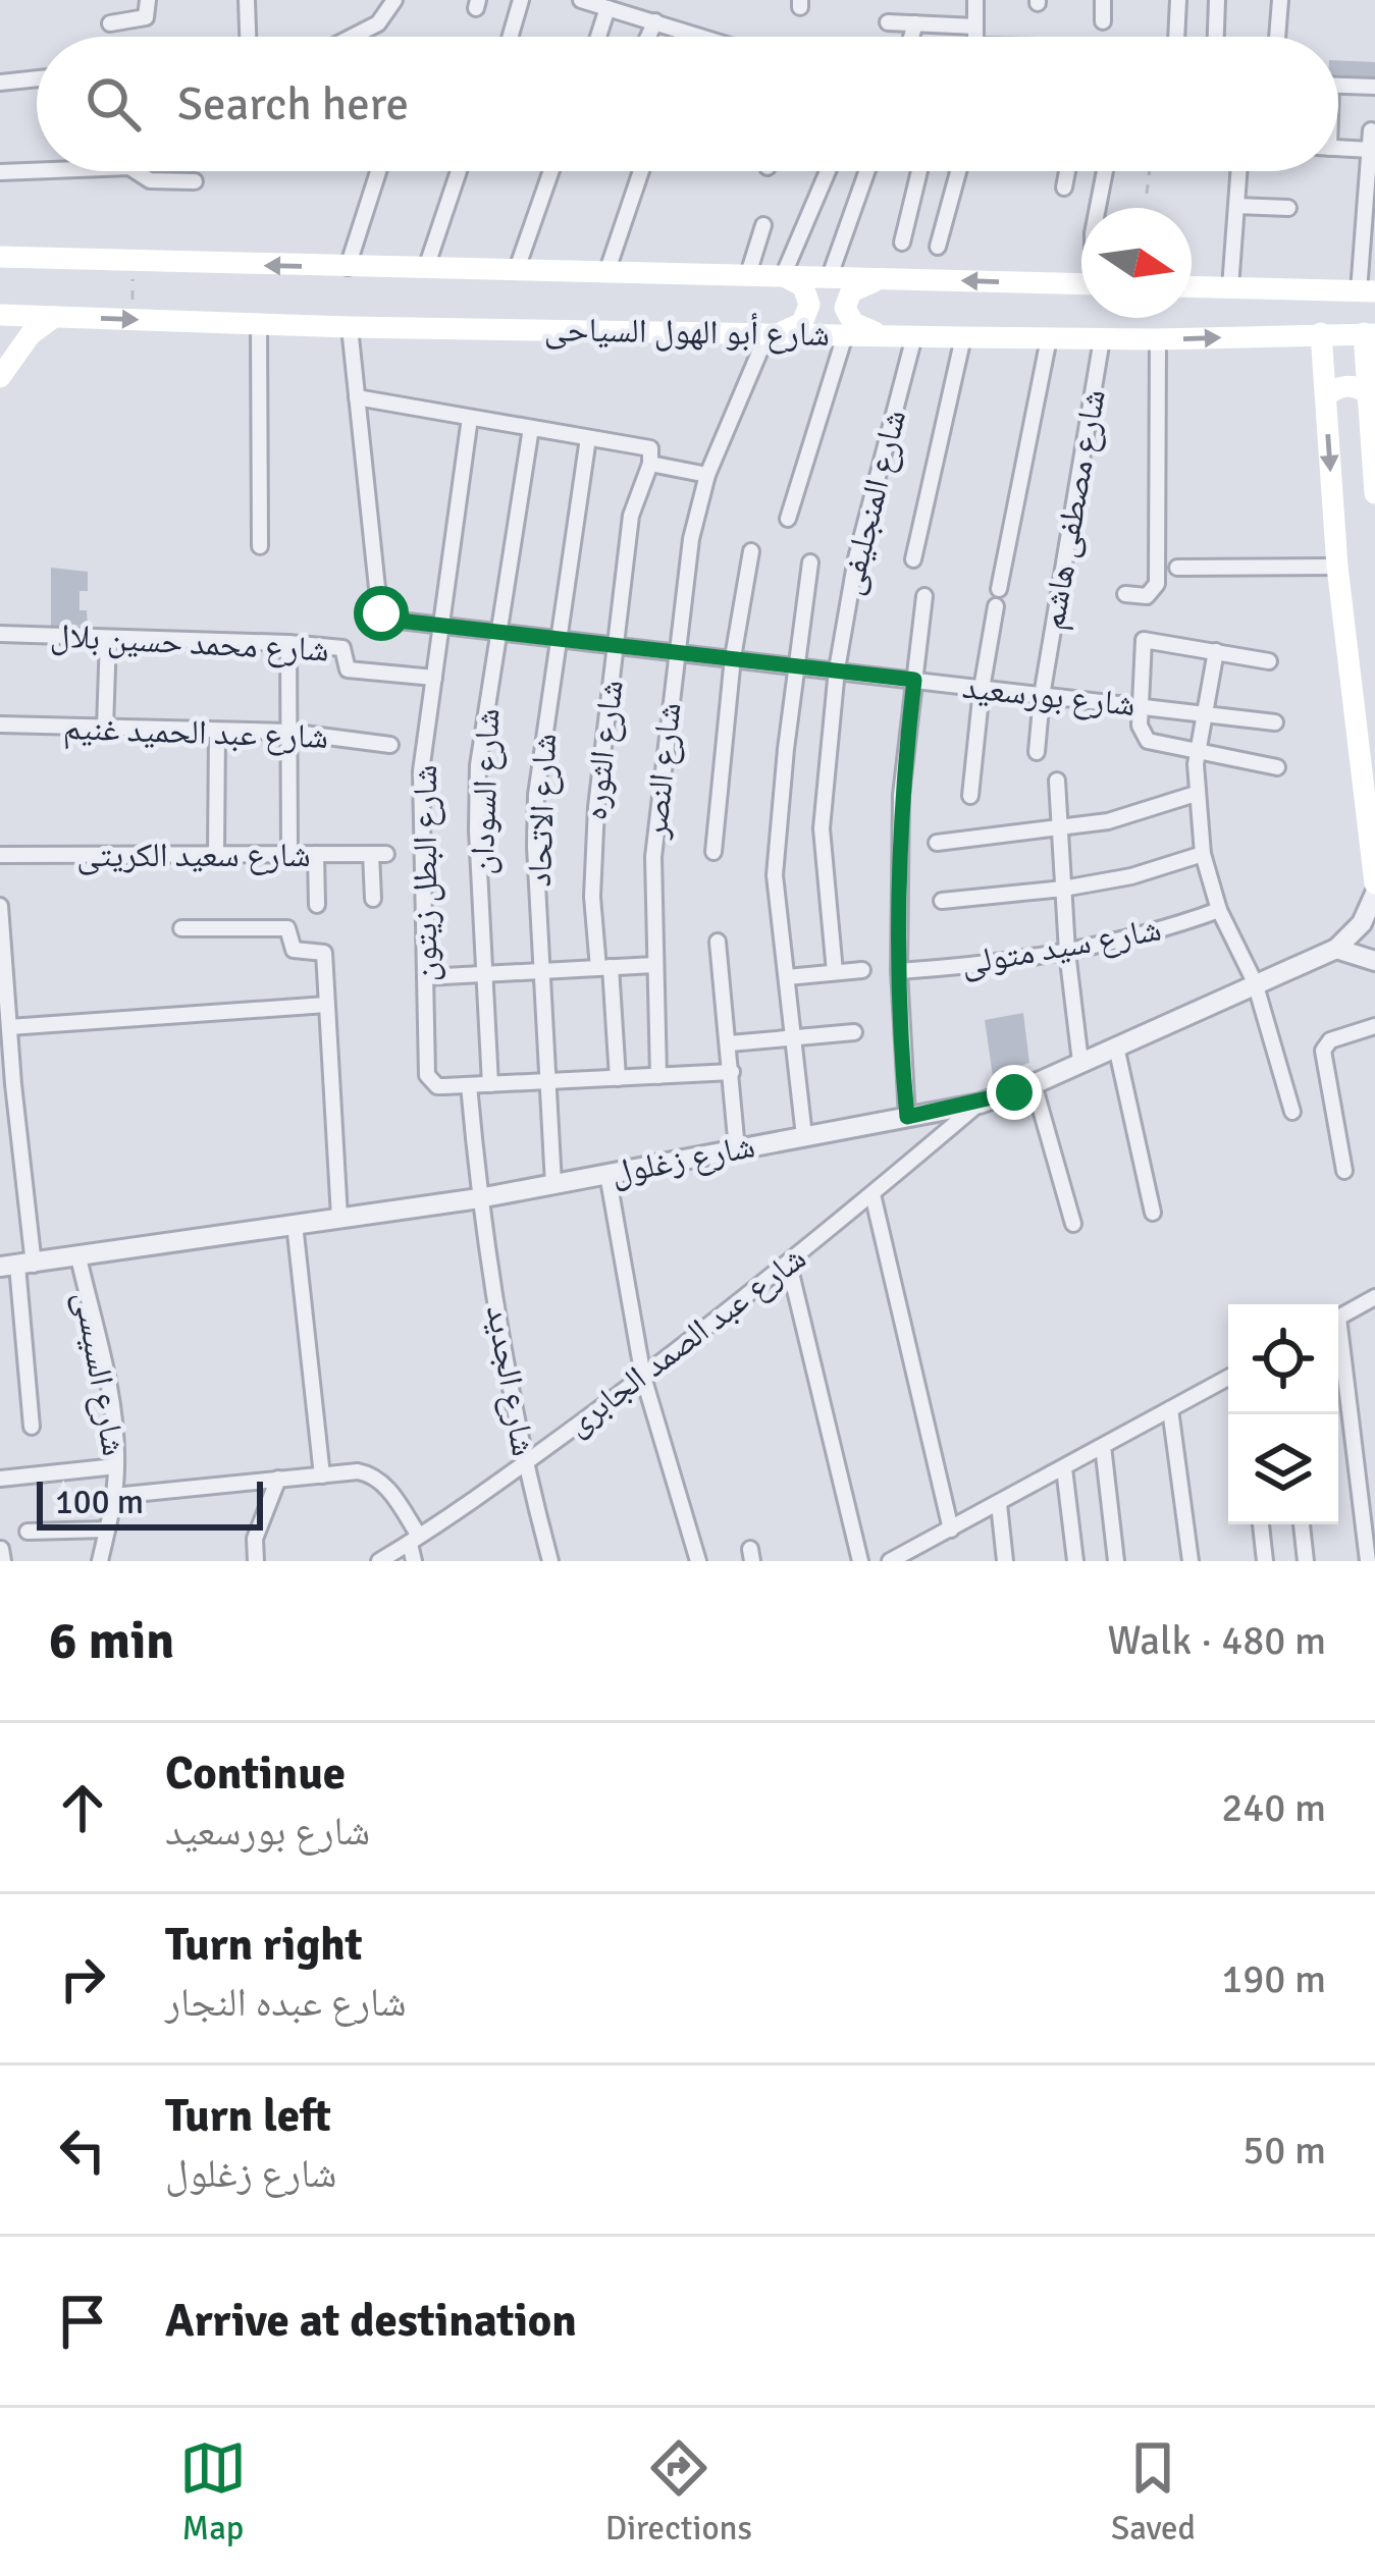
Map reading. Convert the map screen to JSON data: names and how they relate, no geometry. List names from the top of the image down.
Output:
{
  "streets": {
    "main road": ["شارع أبو الهول السياحى"],
    "street": [
      "شارع المنجليفى",
      "شارع مصطفى هاشم",
      "شارع محمد حسين بلال",
      "شارع بورسعيد",
      "شارع عبد الحميد غنيم",
      "شارع الثوره",
      "شارع النصر",
      "شارع السودان",
      "شارع الاتحاد",
      "شارع سعيد الكريتى",
      "شارع البطل زيتون",
      "شارع سيد متولى",
      "شارع زغلول",
      "شارع عبد الصمد الجابرى",
      "شارع السيسى",
      "شارع الجديد"
    ]
  },
  "crossings": [
    ["شارع أبو الهول السياحى", "شارع المنجليفى"],
    ["شارع أبو الهول السياحى", "شارع مصطفى هاشم"],
    ["شارع أبو الهول السياحى", "شارع بورسعيد"],
    ["شارع أبو الهول السياحى", "شارع النصر"],
    ["شارع المنجليفى", "شارع بورسعيد"],
    ["شارع مصطفى هاشم", "شارع بورسعيد"],
    ["شارع محمد حسين بلال", "شارع البطل زيتون"],
    ["شارع بورسعيد", "شارع الثوره"],
    ["شارع بورسعيد", "شارع النصر"],
    ["شارع بورسعيد", "شارع السودان"],
    ["شارع بورسعيد", "شارع الاتحاد"],
    ["شارع بورسعيد", "شارع البطل زيتون"],
    ["شارع الاتحاد", "شارع زغلول"],
    ["شارع البطل زيتون", "شارع الجديد"],
    ["شارع زغلول", "شارع عبد الصمد الجابرى"],
    ["شارع زغلول", "شارع السيسى"],
    ["شارع زغلول", "شارع الجديد"],
    ["شارع عبد الصمد الجابرى", "شارع الجديد"]
  ],
  "scale_bar": "100 m",
  "north": "right",
  "page": {
    "search": "Search here",
    "scale": "100 m",
    "heading": ["6 min", "Walk · 480 m"],
    "list": [
      ["Continue", "شارع بورسعيد", "240 m"],
      ["Turn right", "شارع عبده النجار", "190 m"],
      ["Turn left", "شارع زغلول", "50 m"],
      "Arrive at destination"
    ],
    "nav": ["Map", "Directions", "Saved"]
  }
}
